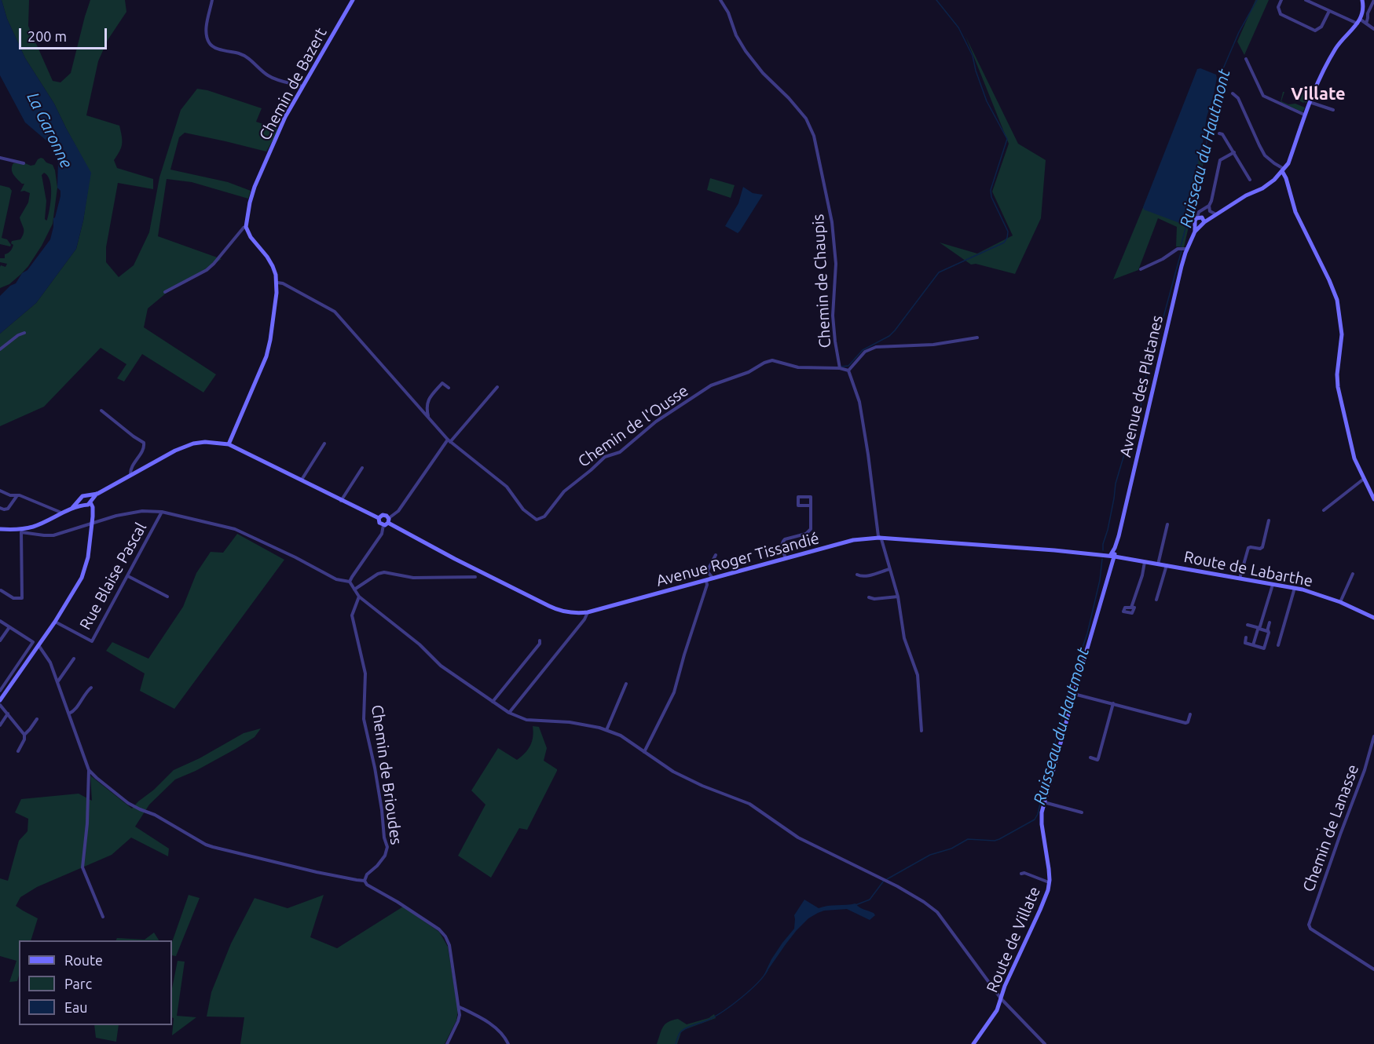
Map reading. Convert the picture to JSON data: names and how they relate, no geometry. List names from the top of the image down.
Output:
{
  "streets": {
    "street": [
      "Chemin de Bazert",
      "Chemin de Chaupis",
      "Avenue des Platanes",
      "Chemin de l'Ousse",
      "Avenue Roger Tissandié",
      "Route de Labarthe",
      "Rue Blaise Pascal",
      "Chemin de Brioudes",
      "Chemin de Lanasse",
      "Route de Villate"
    ]
  },
  "crossings": [
    ["Chemin de Chaupis", "Chemin de l'Ousse"],
    ["Avenue des Platanes", "Avenue Roger Tissandié"],
    ["Avenue des Platanes", "Route de Labarthe"],
    ["Avenue des Platanes", "Route de Villate"],
    ["Avenue Roger Tissandié", "Route de Labarthe"],
    ["Avenue Roger Tissandié", "Route de Villate"],
    ["Route de Labarthe", "Route de Villate"]
  ],
  "districts": ["Villate"],
  "water": ["La Garonne", "Ruisseau du Hautmont"],
  "legend": ["Route", "Parc", "Eau"],
  "scale_bar": "200 m"
}
